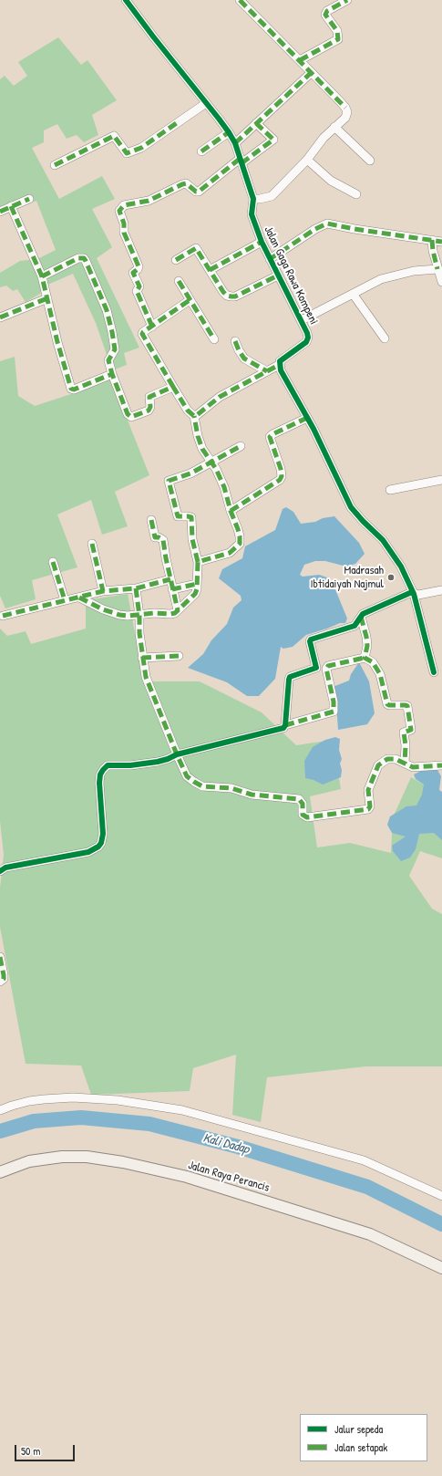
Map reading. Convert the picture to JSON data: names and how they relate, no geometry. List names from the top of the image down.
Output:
{
  "streets": {
    "street": ["Jalan Gaga Rawa Kompeni", "Jalan Raya Perancis"]
  },
  "water": ["Kali Dadap"],
  "places": ["Madrasah Ibtidaiyah Najmul"],
  "legend": ["Jalur sepeda", "Jalan setapak"],
  "scale_bar": "50 m"
}
